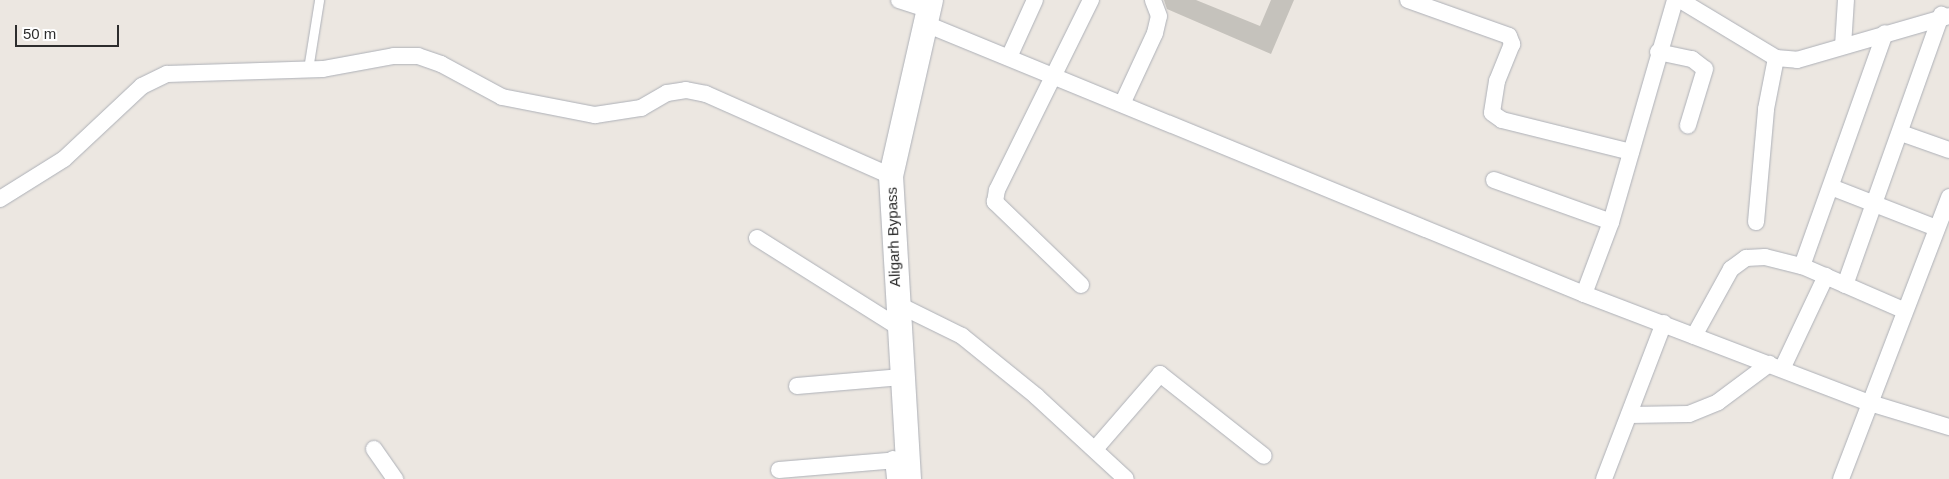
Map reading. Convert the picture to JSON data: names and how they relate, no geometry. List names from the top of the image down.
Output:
{
  "streets": {
    "main road": ["Aligarh Bypass"]
  },
  "scale_bar": "50 m"
}
